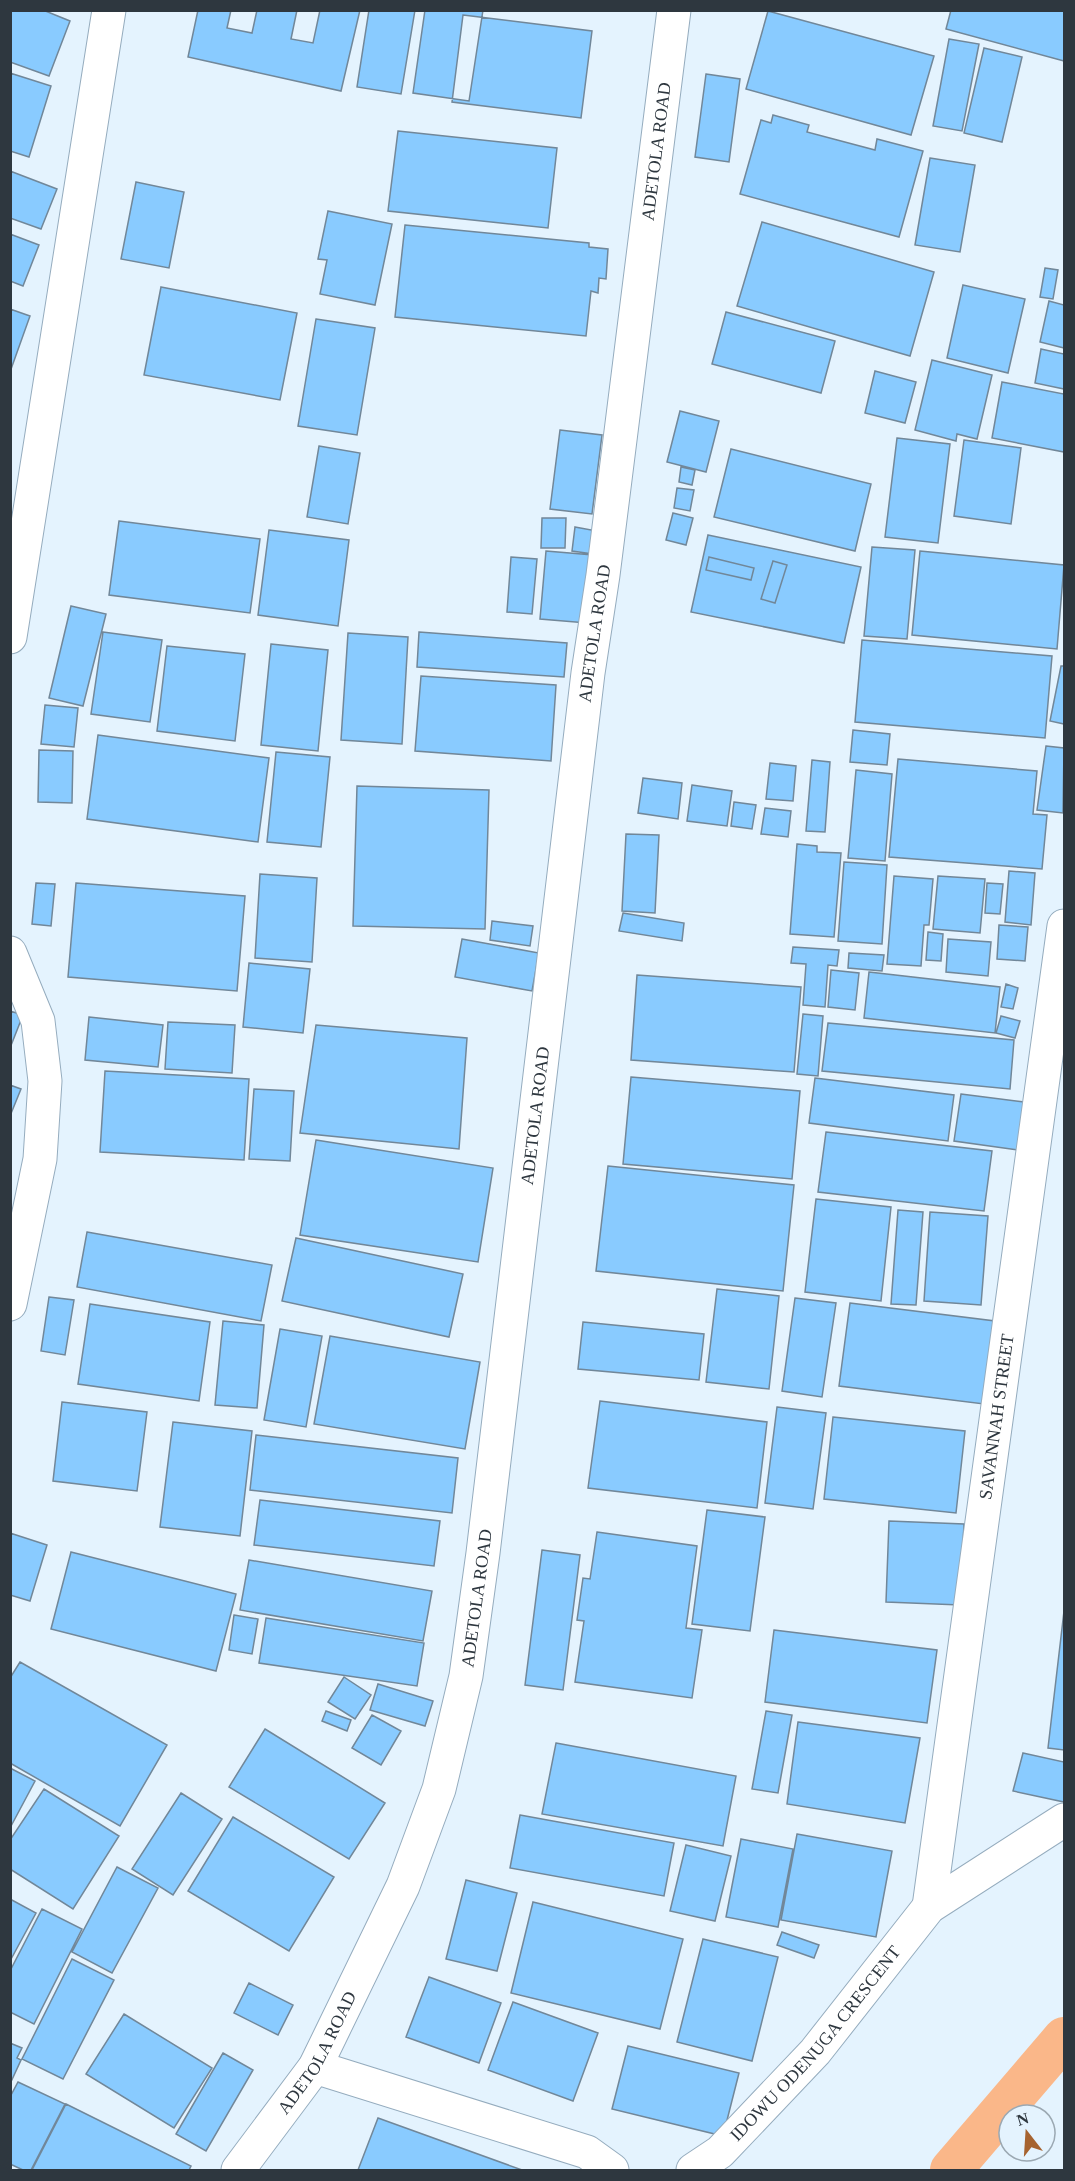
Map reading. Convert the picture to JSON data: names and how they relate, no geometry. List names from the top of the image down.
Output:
{
  "streets": {
    "street": ["ADETOLA ROAD", "SAVANNAH STREET", "IDOWU ODENUGA CRESCENT"]
  },
  "crossings": [
    ["SAVANNAH STREET", "IDOWU ODENUGA CRESCENT"]
  ],
  "north": "top"
}
